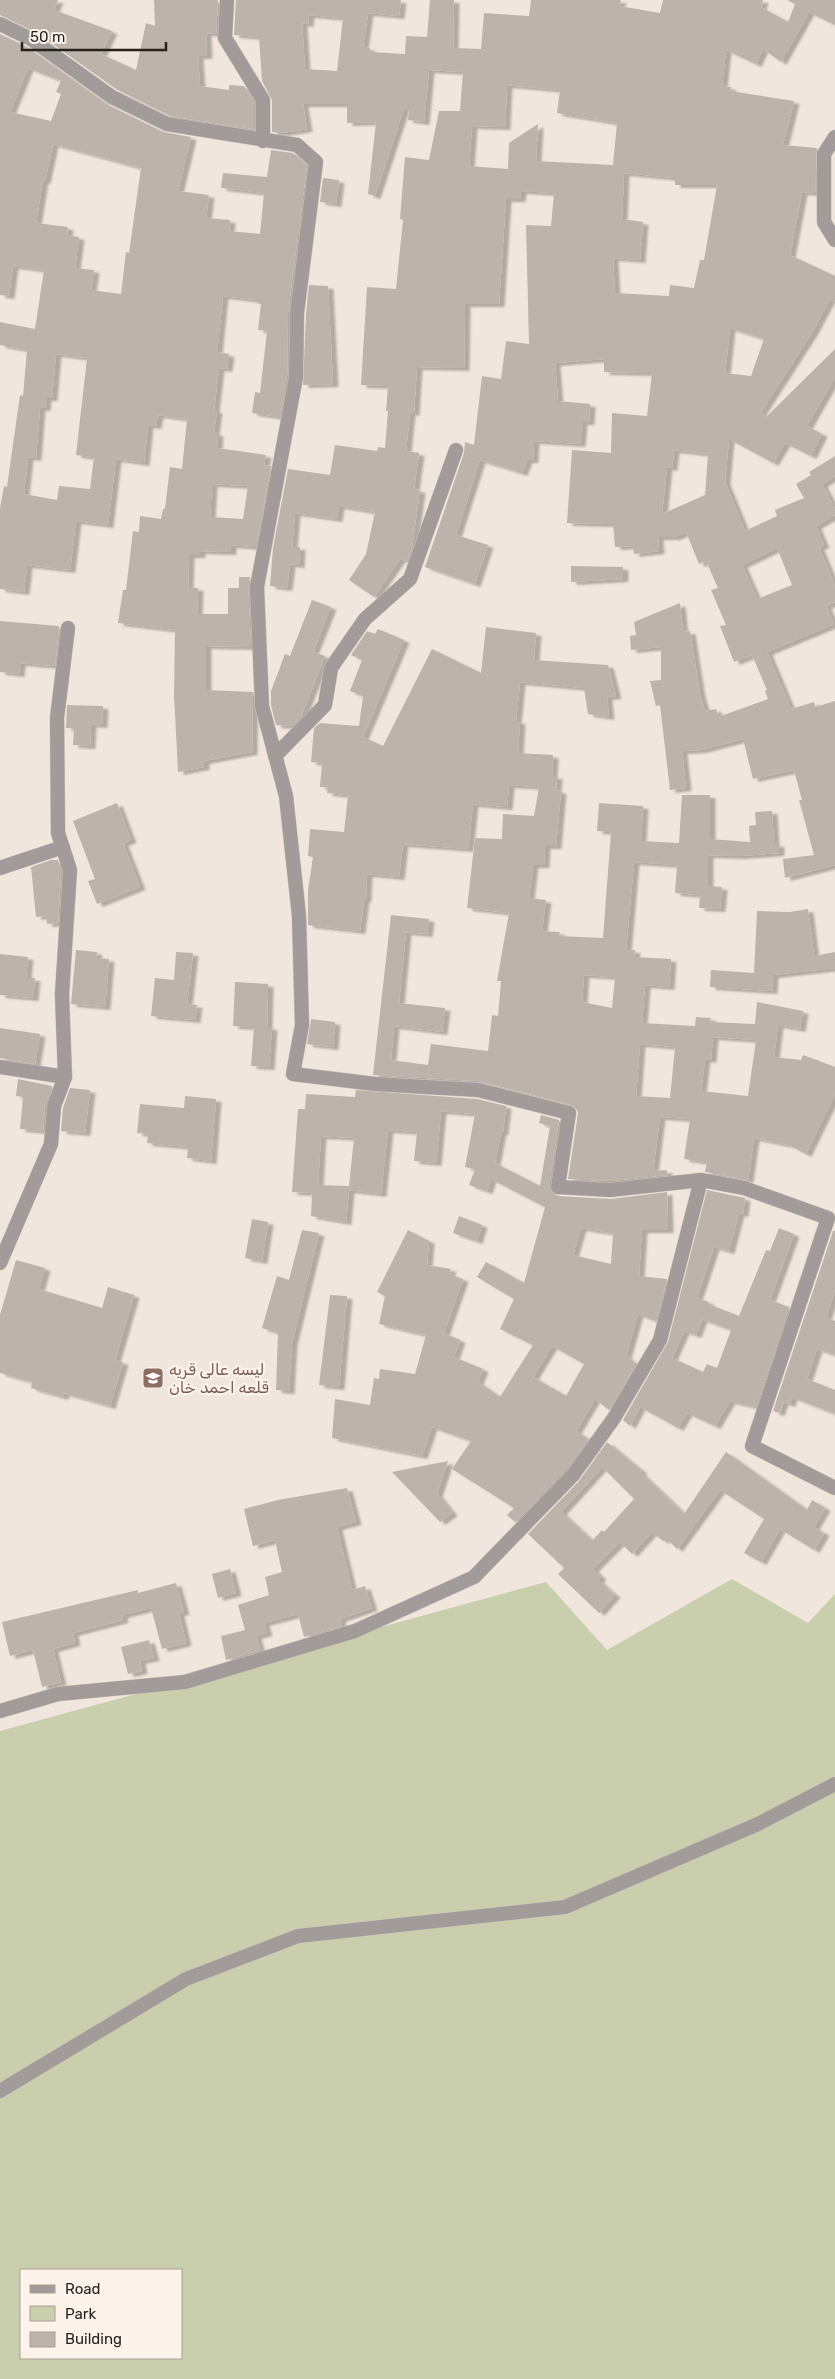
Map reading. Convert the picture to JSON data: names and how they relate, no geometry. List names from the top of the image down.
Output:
{
  "places": {
    "school or university": ["لیسه عالی قریه قلعه احمد خان"]
  },
  "legend": ["Road", "Park", "Building"],
  "scale_bar": "50 m"
}
